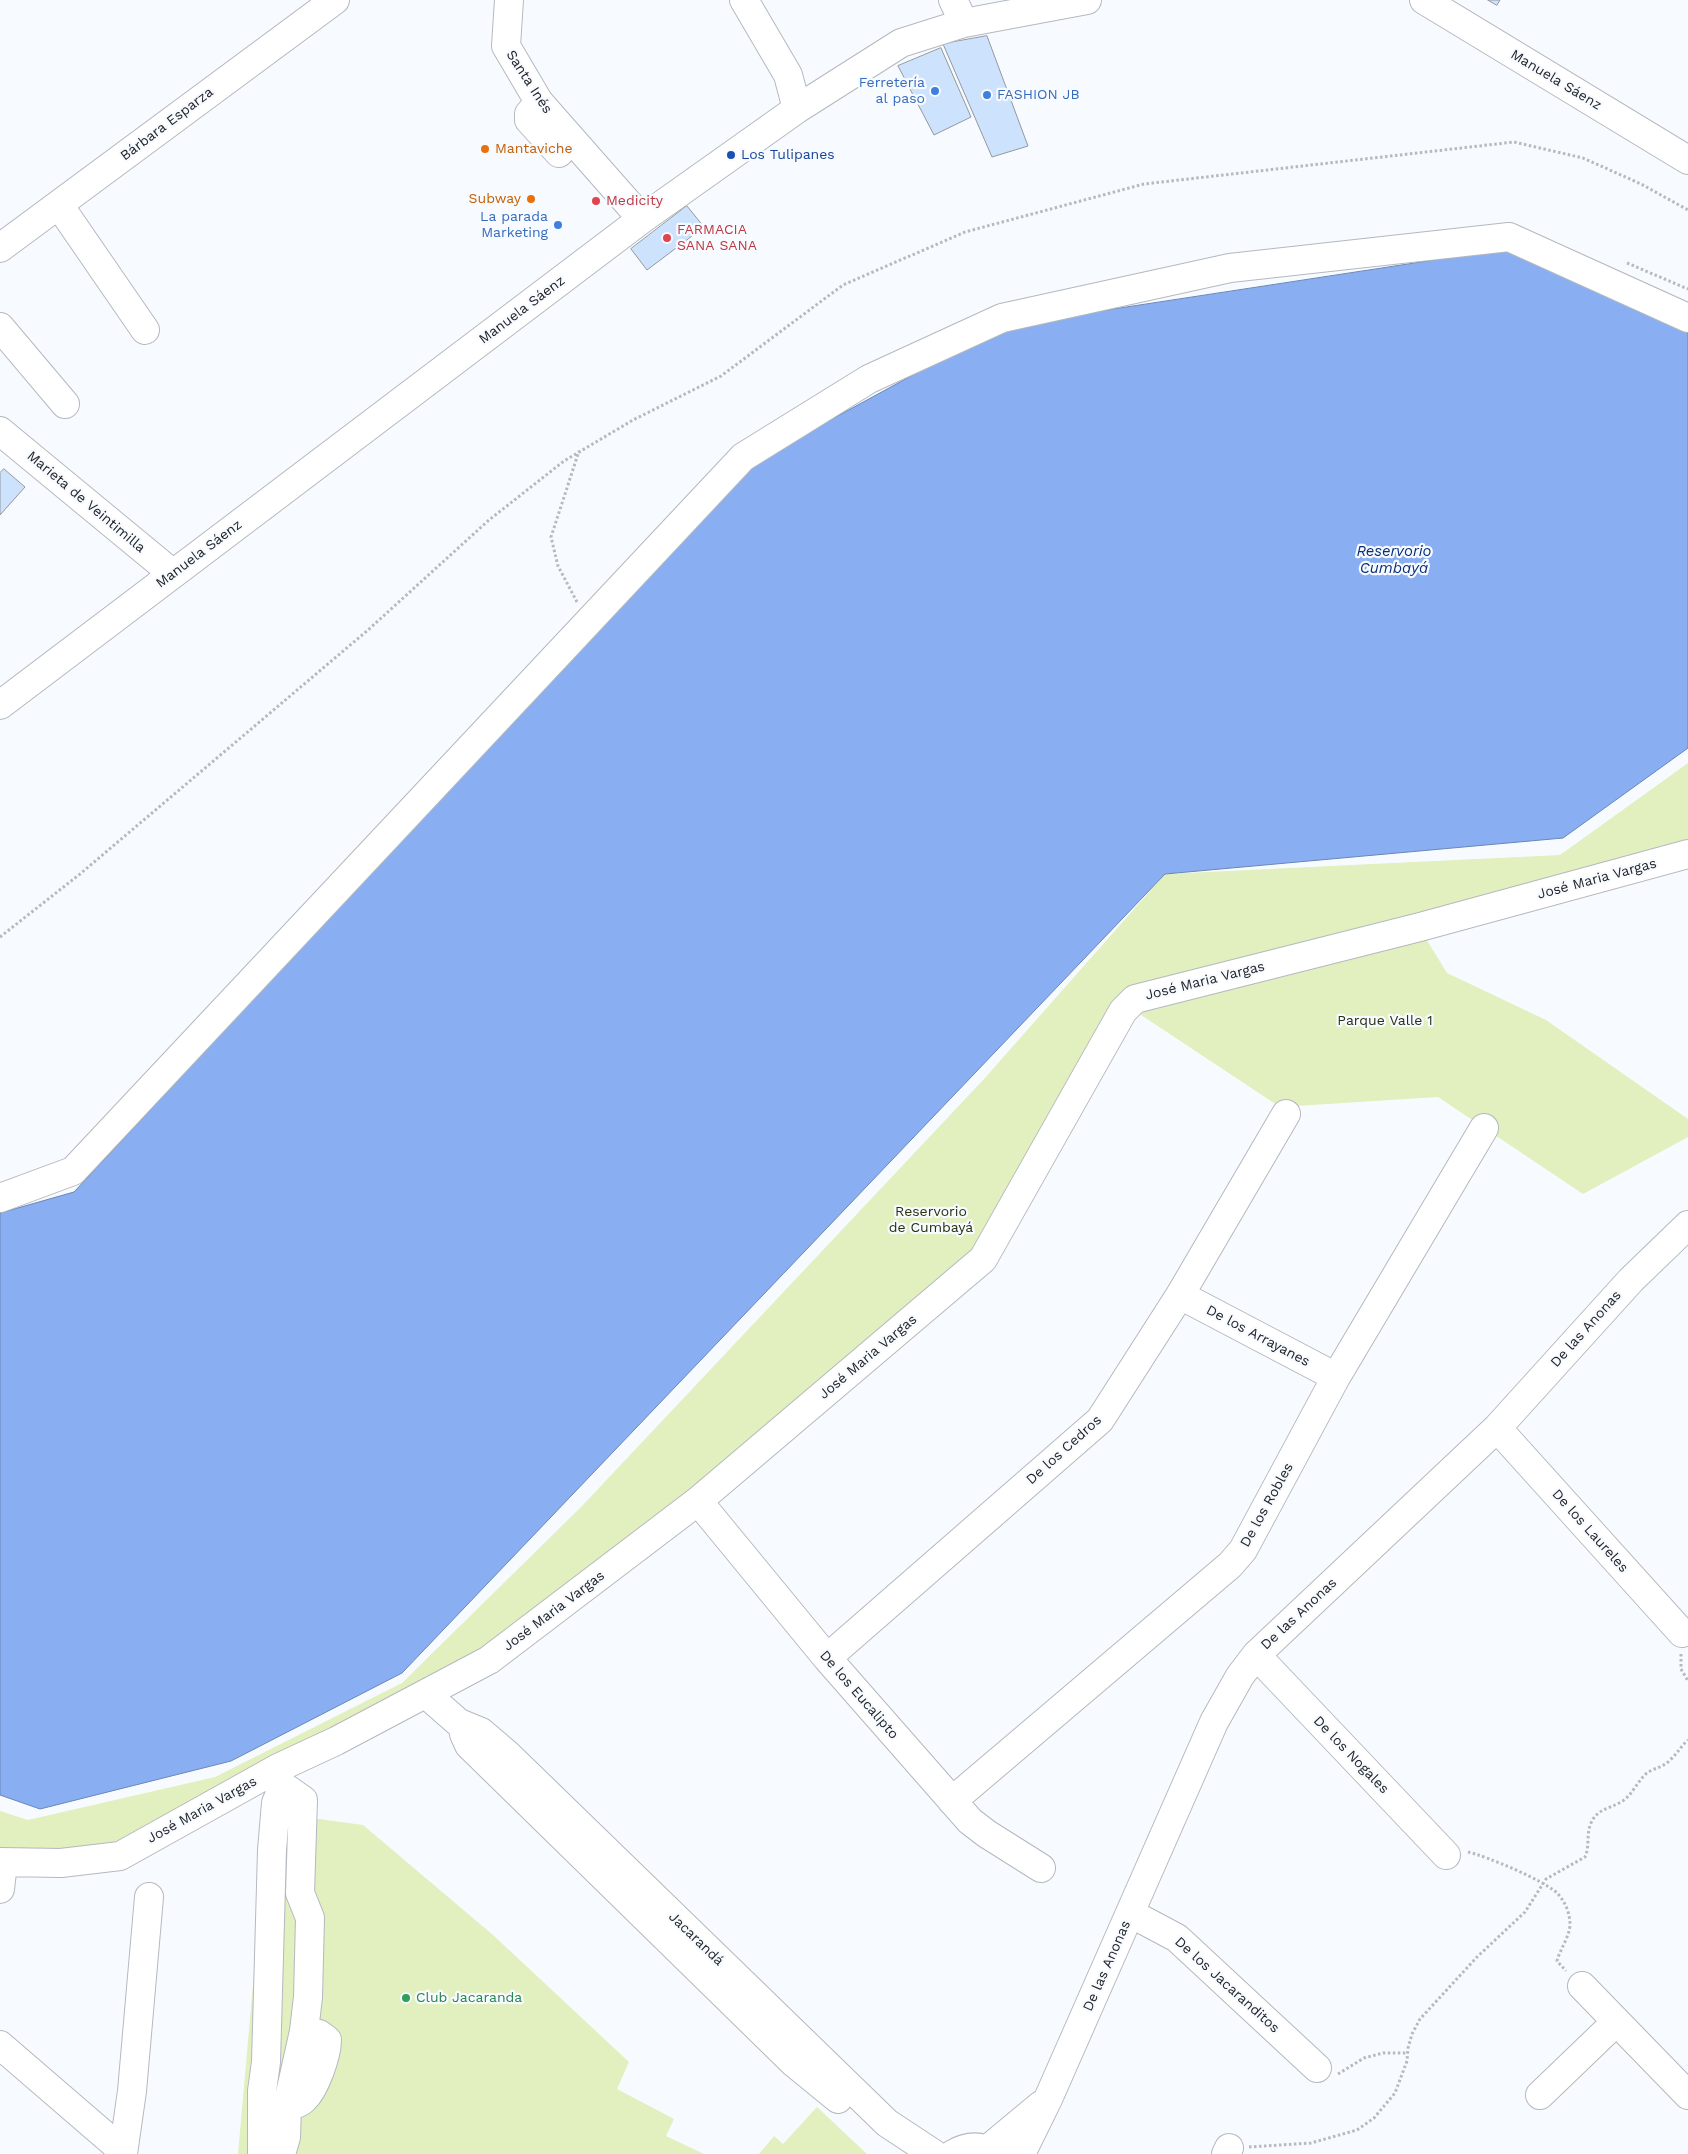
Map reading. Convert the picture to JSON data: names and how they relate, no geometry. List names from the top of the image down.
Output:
{
  "streets": {
    "street": [
      "Manuela Sáenz",
      "Santa Inés",
      "Bárbara Esparza",
      "Marieta de Veintimilla",
      "José Maria Vargas",
      "De las Anonas",
      "De los Arrayanes",
      "De los Cedros",
      "De los Robles",
      "De los Laureles",
      "De los Eucalipto",
      "De los Nogales",
      "Jacarandá",
      "De los Jacaranditos"
    ]
  },
  "crossings": [
    ["Manuela Sáenz", "Santa Inés"],
    ["Manuela Sáenz", "Marieta de Veintimilla"],
    ["José Maria Vargas", "De los Eucalipto"],
    ["José Maria Vargas", "Jacarandá"],
    ["De las Anonas", "De los Laureles"],
    ["De las Anonas", "De los Nogales"],
    ["De las Anonas", "De los Jacaranditos"],
    ["De los Arrayanes", "De los Cedros"],
    ["De los Arrayanes", "De los Robles"],
    ["De los Cedros", "De los Eucalipto"],
    ["De los Robles", "De los Eucalipto"]
  ],
  "water": ["Reservorio Cumbayá"],
  "parks": ["Parque Valle 1", "Reservorio de Cumbayá"],
  "places": [
    "Ferretería al paso",
    "FASHION JB",
    "Mantaviche",
    "Los Tulipanes",
    "Subway",
    "Medicity",
    "La parada Marketing",
    "FARMACIA SANA SANA",
    "Club Jacaranda"
  ]
}
